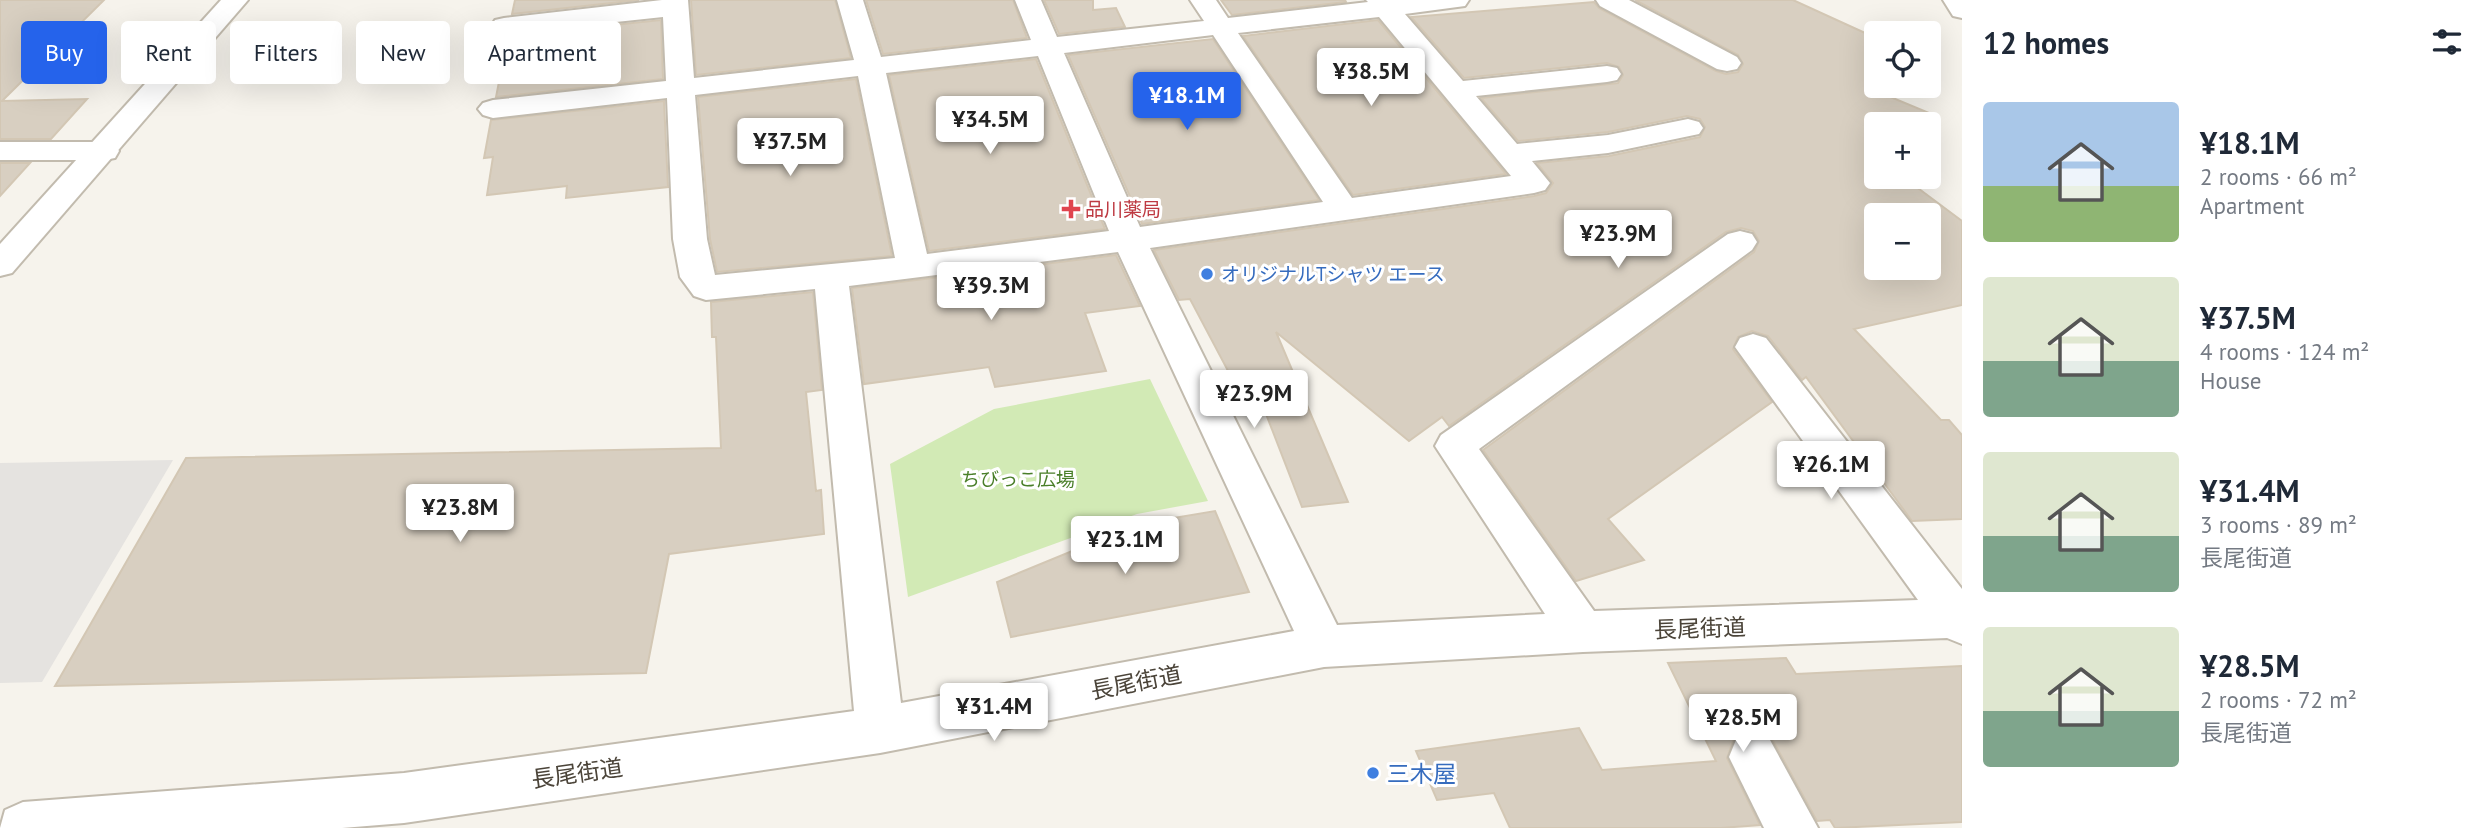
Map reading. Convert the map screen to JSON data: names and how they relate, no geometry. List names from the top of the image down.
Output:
{
  "streets": {
    "street": ["長尾街道"]
  },
  "parks": ["ちびっこ広場"],
  "places": {
    "health": ["品川薬局"],
    "other": ["オリジナルTシャツ エース", "三木屋"]
  },
  "page": {
    "heading": "12 homes",
    "map_buttons": ["+", "−"],
    "chip": [
      "Buy",
      "Rent",
      "Filters",
      "New",
      "Apartment"
    ],
    "price": [
      "¥38.5M",
      "¥18.1M",
      "¥34.5M",
      "¥37.5M",
      "¥23.9M",
      "¥39.3M",
      "¥23.9M",
      "¥26.1M",
      "¥23.8M",
      "¥23.1M",
      "¥31.4M",
      "¥28.5M"
    ],
    "list": [
      {
        "name": "¥18.1M",
        "note": "2 rooms · 66 m² · Apartment"
      },
      {
        "name": "¥37.5M",
        "note": "4 rooms · 124 m² · House"
      },
      {
        "name": "¥31.4M",
        "note": "3 rooms · 89 m² · 長尾街道"
      },
      {
        "name": "¥28.5M",
        "note": "2 rooms · 72 m² · 長尾街道"
      }
    ]
  }
}
